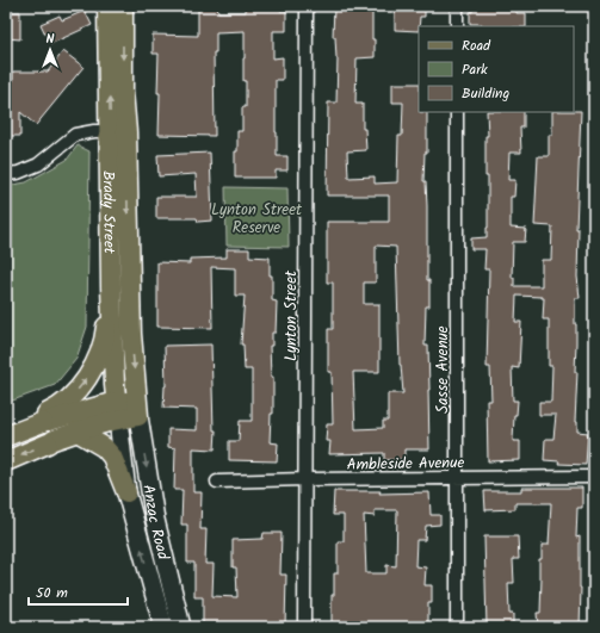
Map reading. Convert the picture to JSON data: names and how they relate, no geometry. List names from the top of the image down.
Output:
{
  "streets": {
    "main road": ["Brady Street", "Anzac Road"],
    "street": ["Lynton Street", "Sasse Avenue", "Ambleside Avenue"]
  },
  "crossings": [
    ["Brady Street", "Anzac Road"],
    ["Lynton Street", "Ambleside Avenue"],
    ["Sasse Avenue", "Ambleside Avenue"]
  ],
  "parks": ["Lynton Street Reserve"],
  "legend": ["Road", "Park", "Building"],
  "scale_bar": "50 m",
  "north": "top"
}
